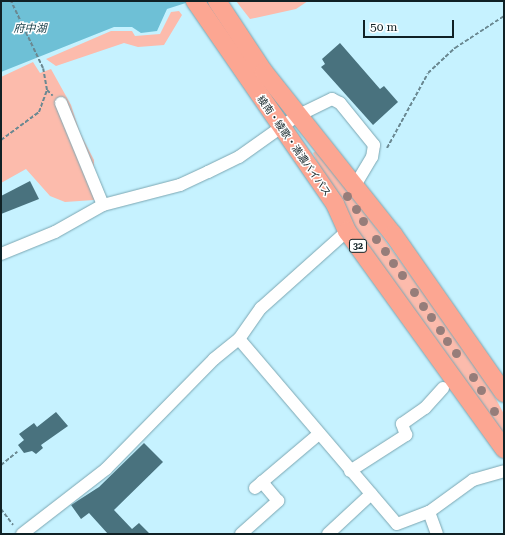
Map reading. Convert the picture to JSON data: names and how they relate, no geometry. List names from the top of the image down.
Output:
{
  "streets": {
    "highway": ["綾南・綾歌・満濃バイパス", "32"]
  },
  "water": ["府中湖"],
  "scale_bar": "50 m"
}
